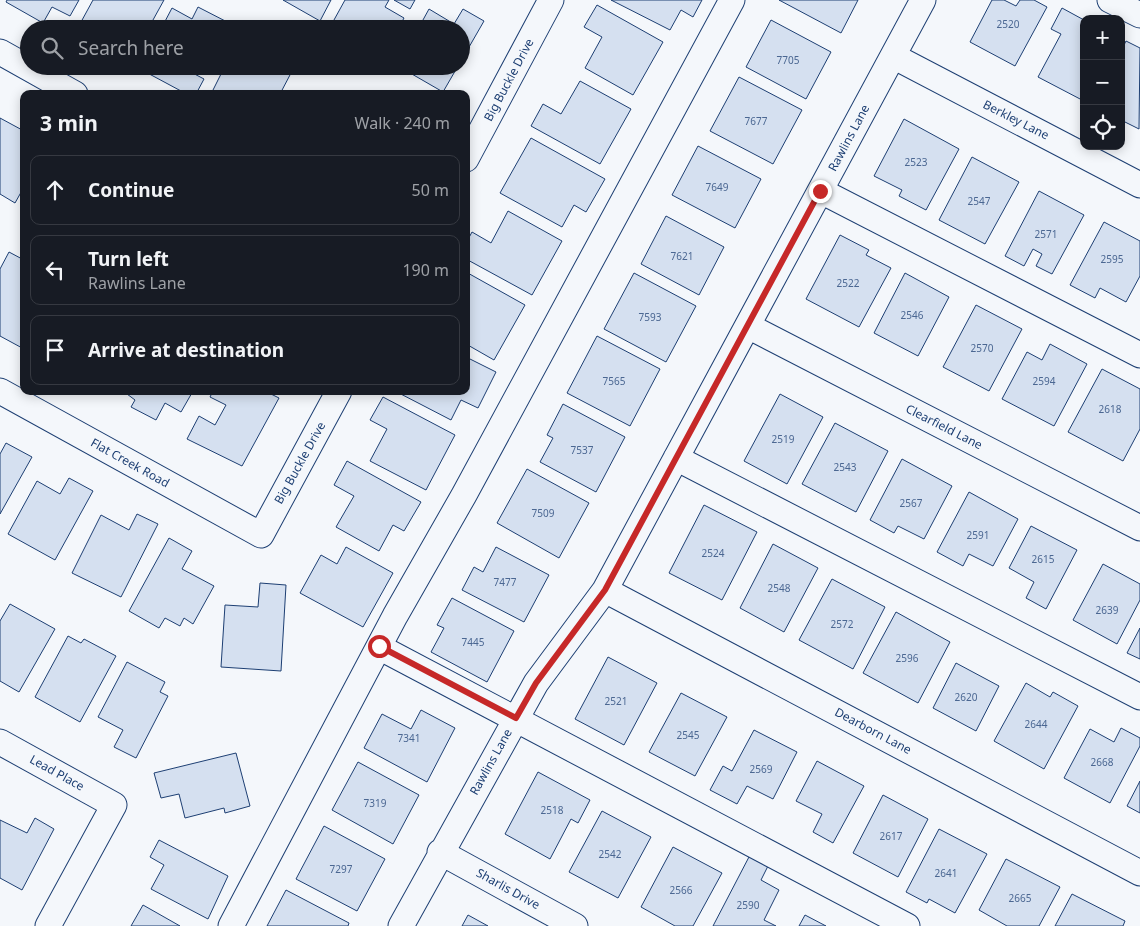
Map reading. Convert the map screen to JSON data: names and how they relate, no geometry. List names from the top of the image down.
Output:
{
  "streets": {
    "street": [
      "Big Buckle Drive",
      "Berkley Lane",
      "Rawlins Lane",
      "Clearfield Lane",
      "Flat Creek Road",
      "Dearborn Lane",
      "Lead Place",
      "Sharlis Drive"
    ]
  },
  "crossings": [
    ["Big Buckle Drive", "Flat Creek Road"],
    ["Berkley Lane", "Rawlins Lane"],
    ["Rawlins Lane", "Clearfield Lane"],
    ["Rawlins Lane", "Dearborn Lane"],
    ["Rawlins Lane", "Sharlis Drive"]
  ],
  "house_numbers": [
    "2520",
    "7705",
    "7677",
    "2523",
    "7649",
    "2547",
    "2571",
    "7621",
    "2595",
    "2522",
    "2546",
    "7593",
    "2570",
    "7565",
    "2594",
    "2618",
    "2519",
    "7537",
    "2543",
    "2567",
    "7509",
    "2591",
    "2524",
    "2615",
    "7477",
    "2548",
    "2639",
    "2572",
    "7445",
    "2596",
    "2620",
    "2521",
    "2644",
    "2545",
    "7341",
    "2668",
    "2569",
    "7319",
    "2518",
    "2617",
    "2542",
    "7297",
    "2641",
    "2566",
    "2665",
    "2590"
  ],
  "page": {
    "map_buttons": ["+", "−"],
    "search": "Search here",
    "heading": ["3 min", "Walk · 240 m"],
    "list": [
      ["Continue", "50 m"],
      ["Turn left", "Rawlins Lane", "190 m"],
      "Arrive at destination"
    ]
  }
}
